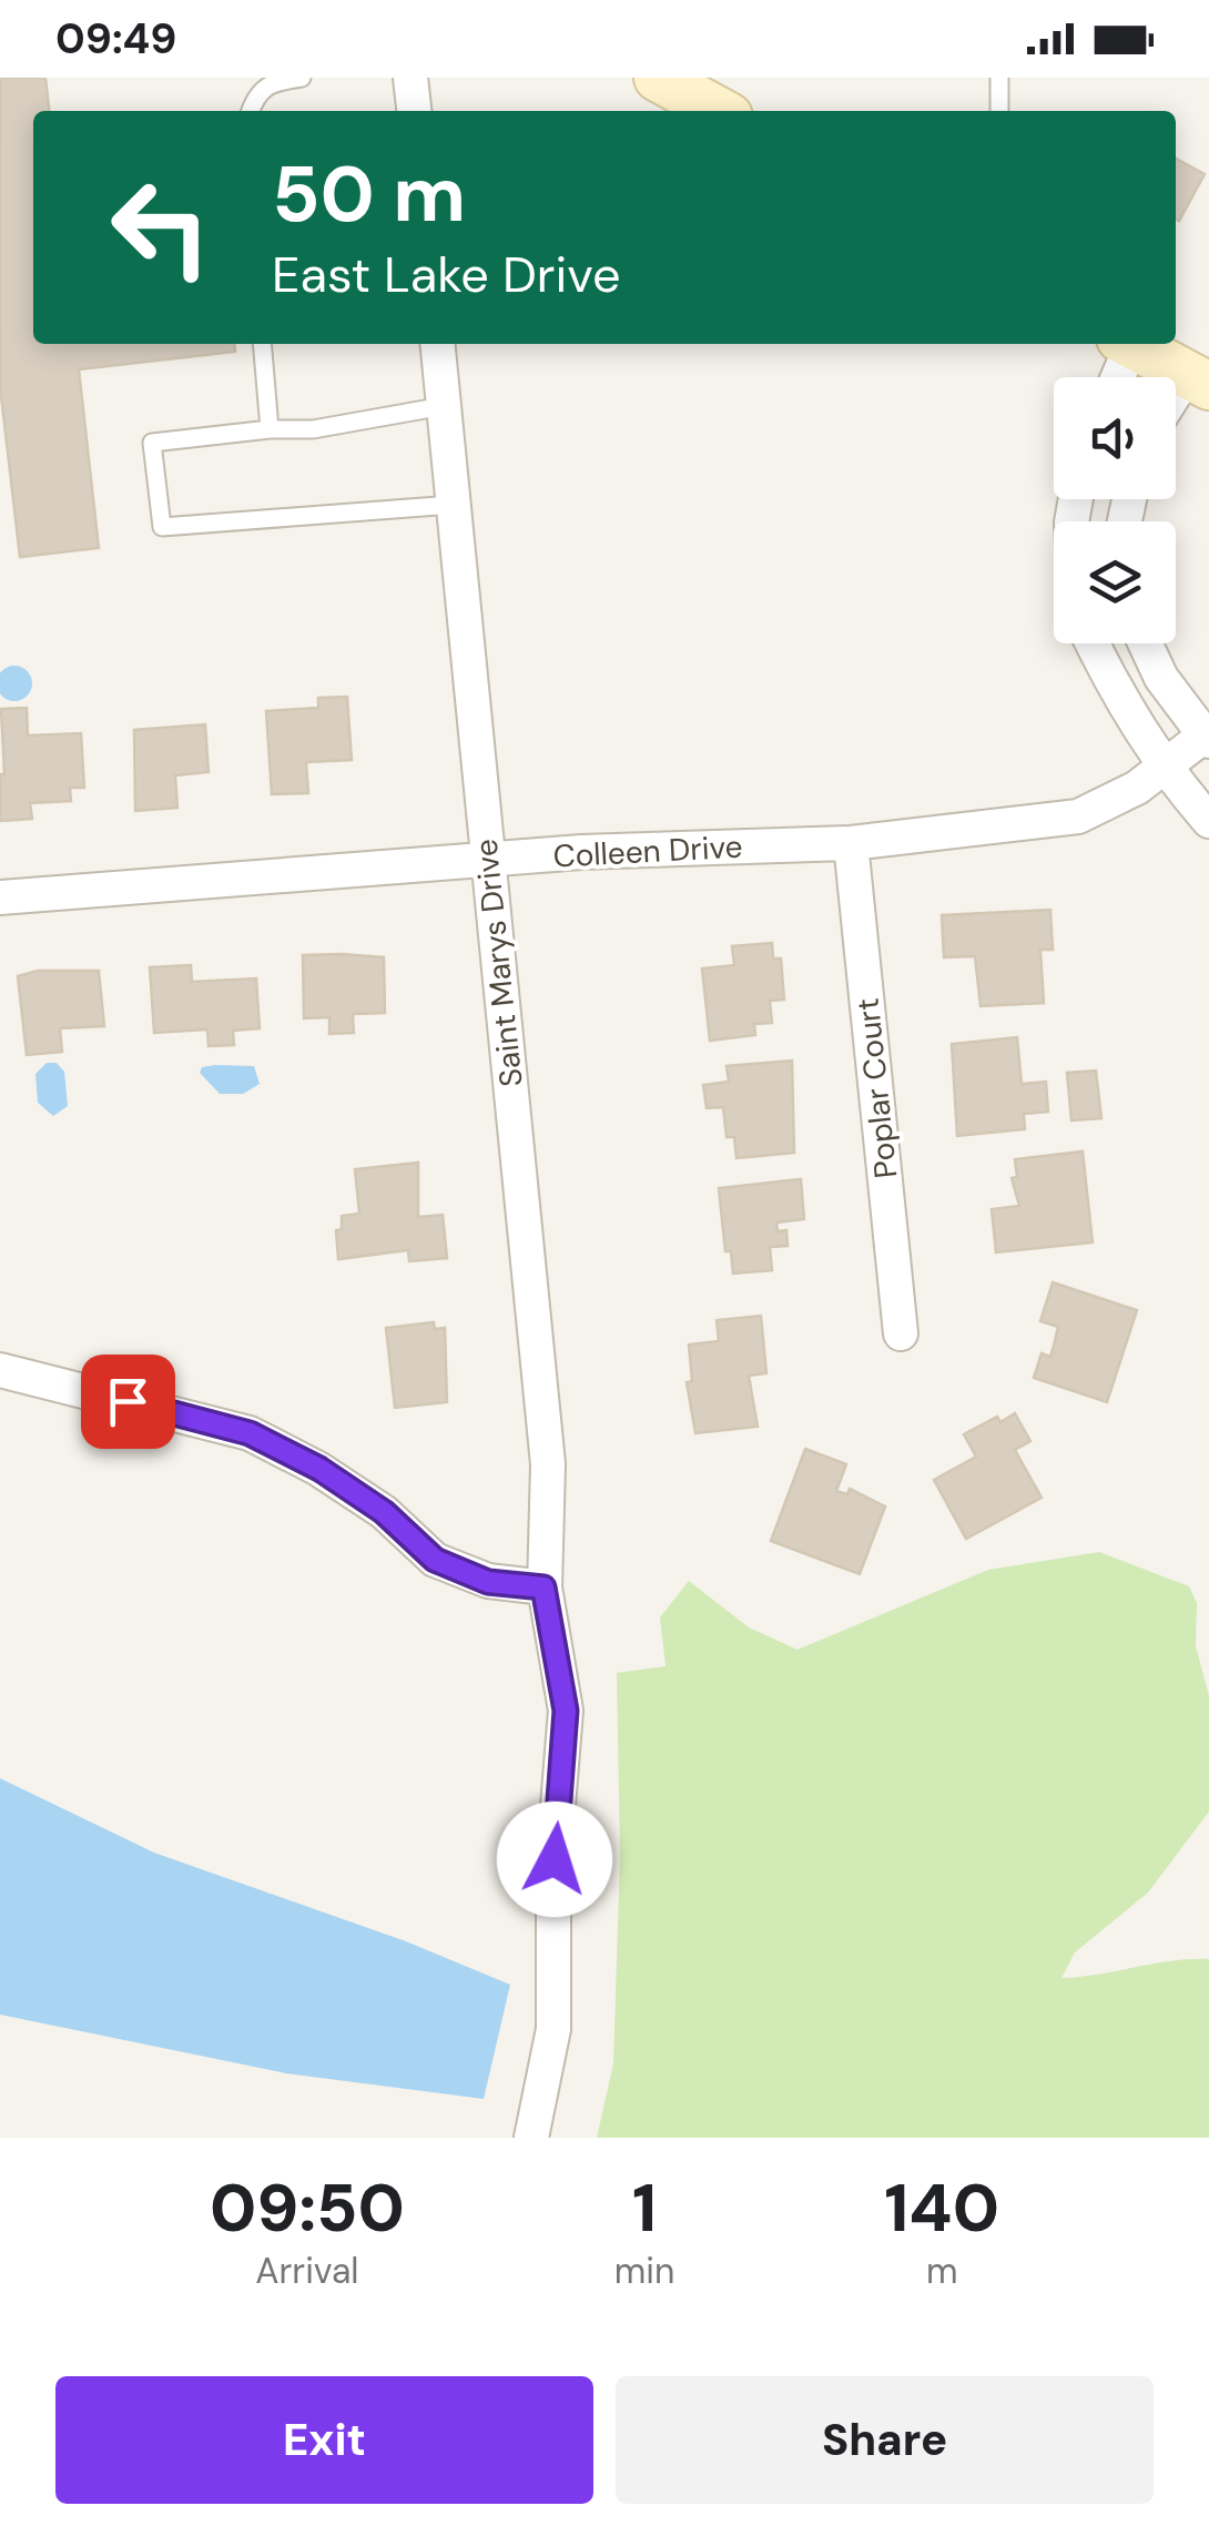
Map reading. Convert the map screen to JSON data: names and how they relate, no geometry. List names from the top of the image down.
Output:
{
  "streets": {
    "street": ["Colleen Drive", "Saint Marys Drive", "Poplar Court"]
  },
  "crossings": [
    ["Colleen Drive", "Saint Marys Drive"],
    ["Colleen Drive", "Poplar Court"]
  ],
  "page": {
    "status": "09:49",
    "turn": ["50 m", "East Lake Drive"],
    "eta": [
      "09:50",
      "Arrival",
      "1",
      "min",
      "140",
      "m"
    ],
    "buttons": ["Exit", "Share"]
  }
}
